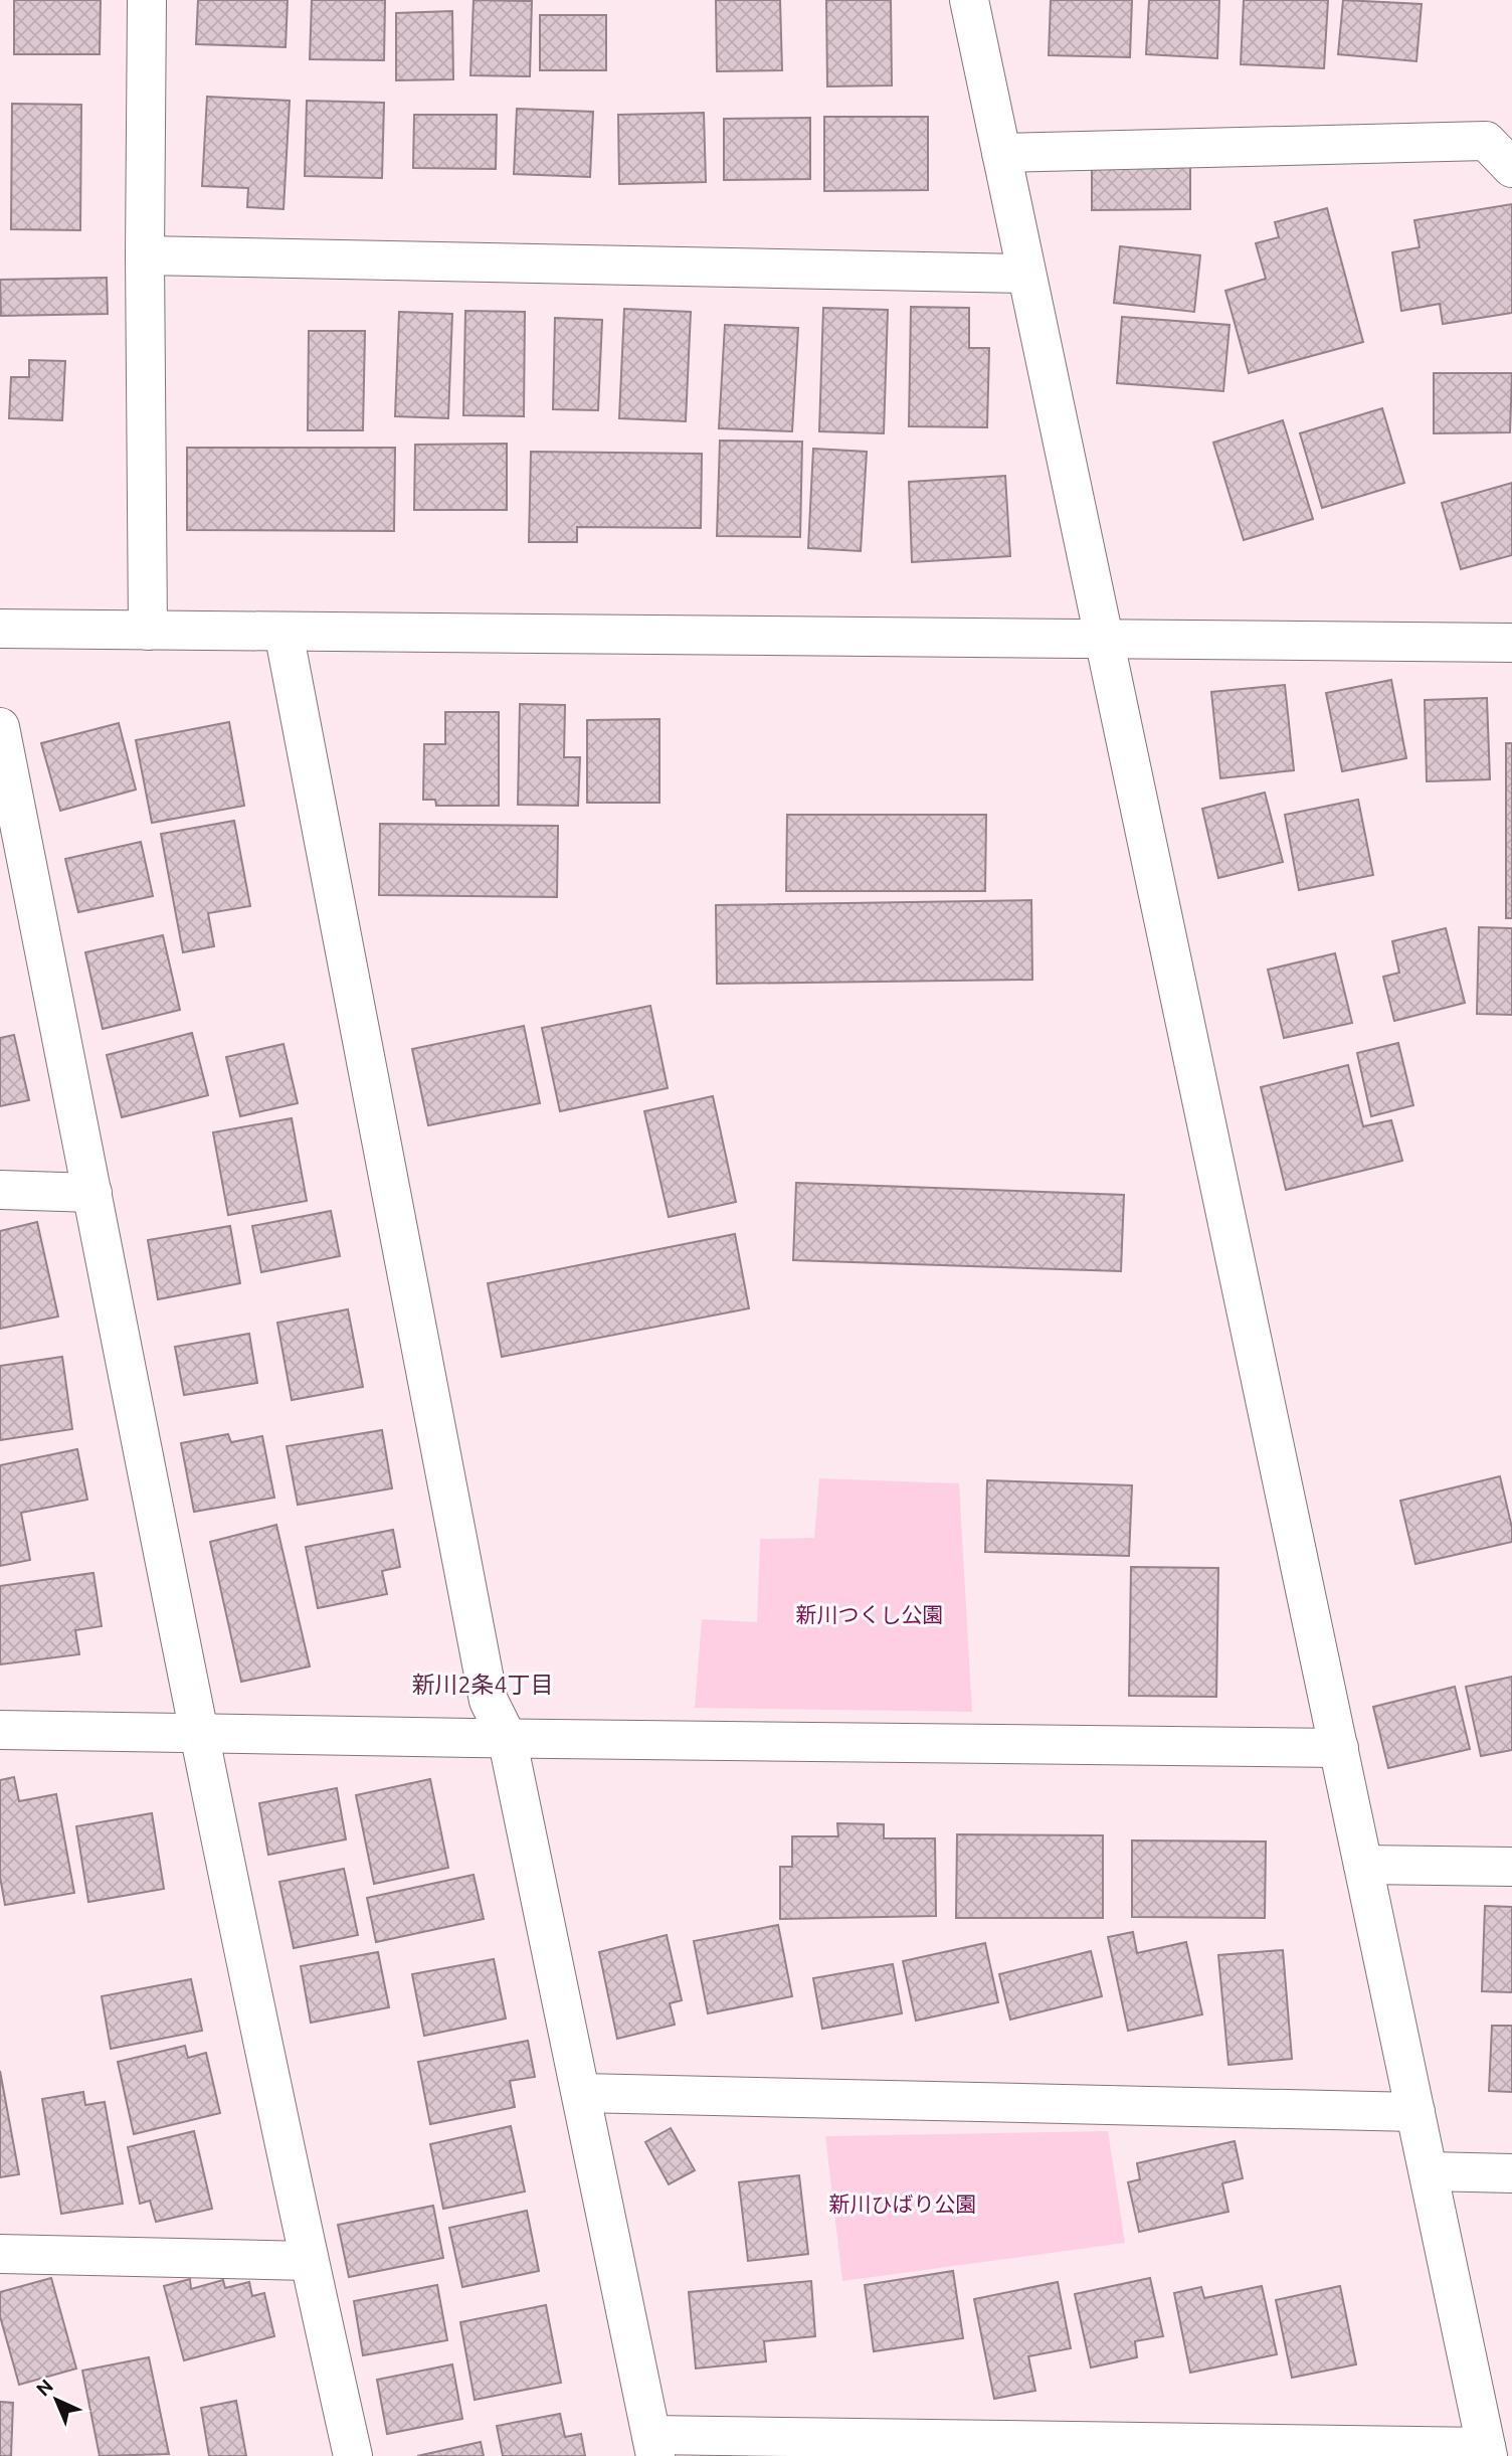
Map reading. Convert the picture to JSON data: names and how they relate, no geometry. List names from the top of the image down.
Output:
{
  "districts": ["新川2条4丁目"],
  "parks": ["新川つくし公園", "新川ひばり公園"],
  "north": "top left"
}
